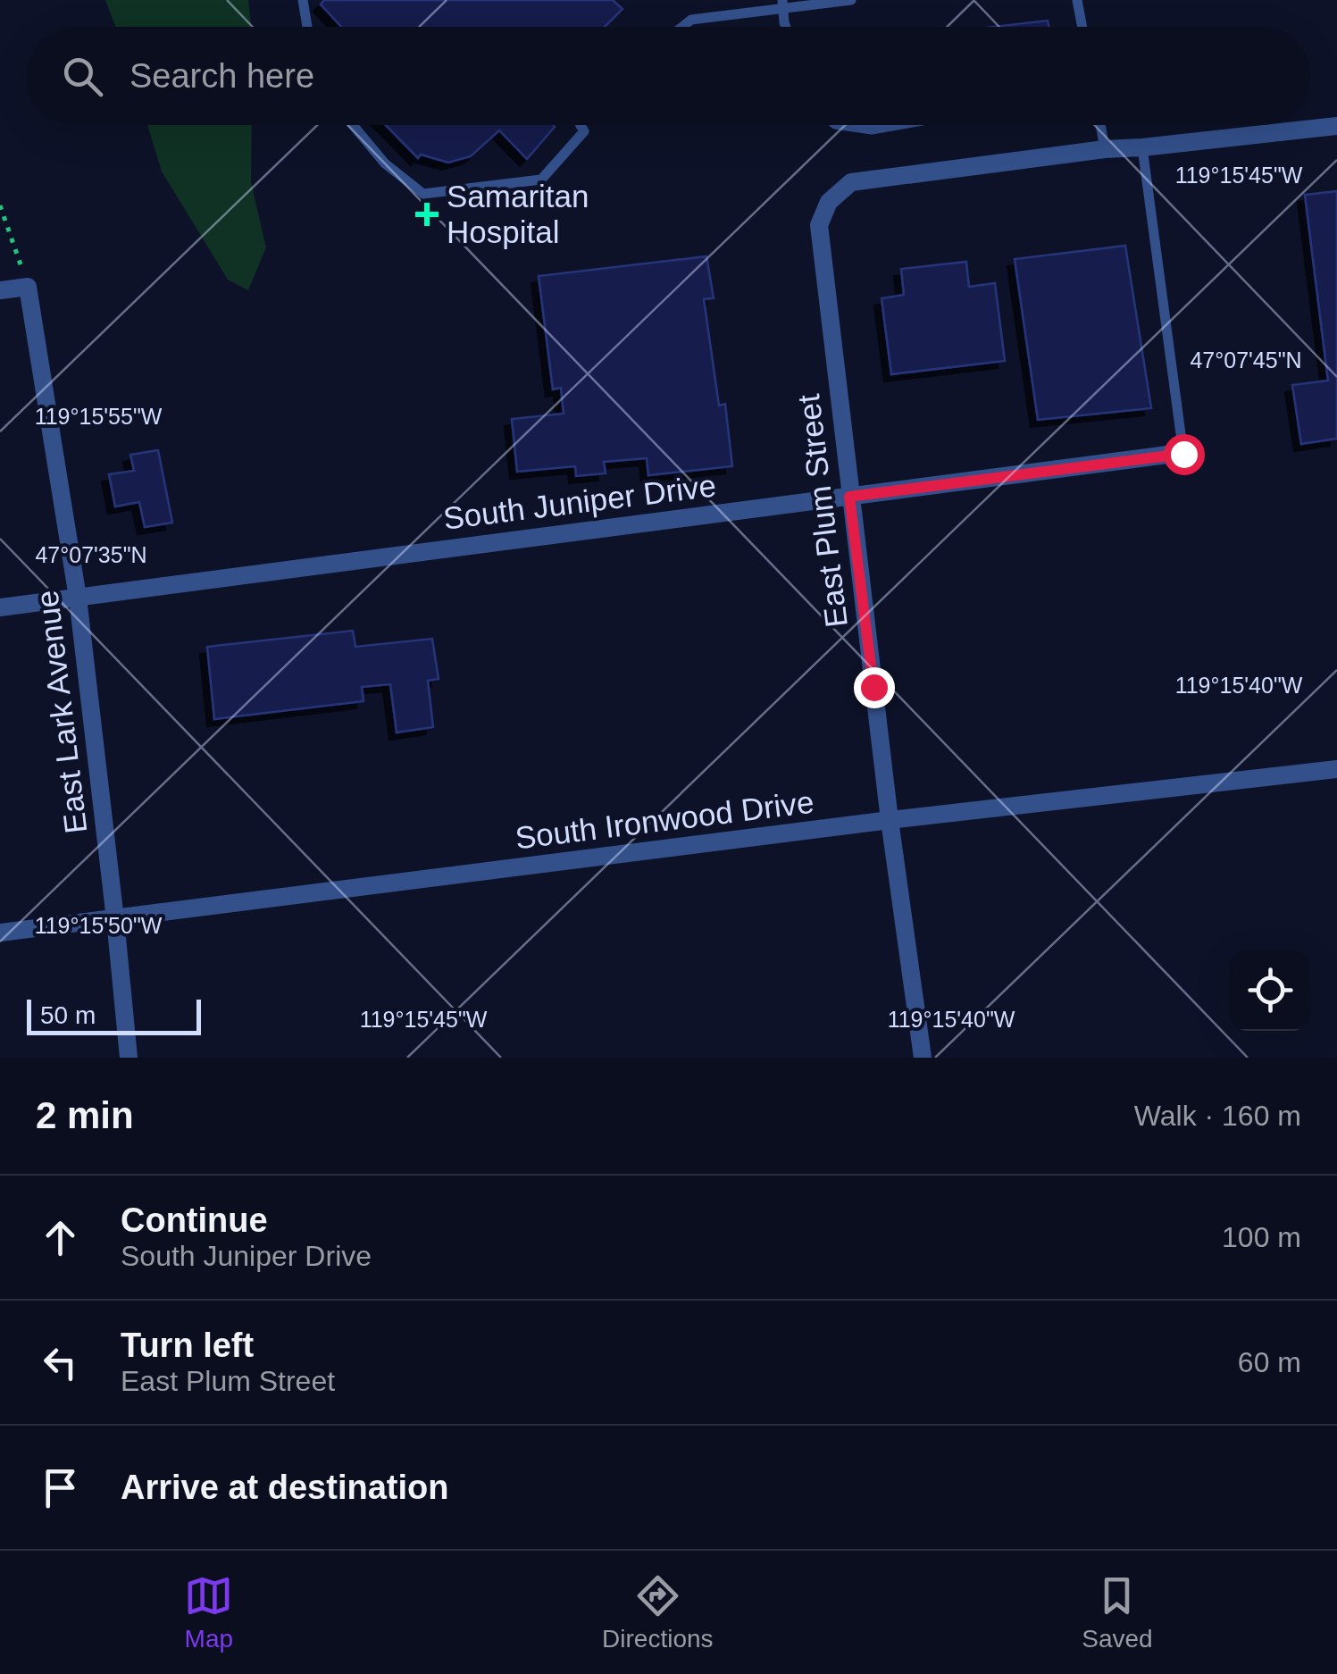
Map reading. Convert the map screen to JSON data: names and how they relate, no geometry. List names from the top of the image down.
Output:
{
  "streets": {
    "street": [
      "South Juniper Drive",
      "East Plum Street",
      "East Lark Avenue",
      "South Ironwood Drive"
    ]
  },
  "crossings": [
    ["South Juniper Drive", "East Plum Street"],
    ["South Juniper Drive", "East Lark Avenue"],
    ["East Plum Street", "South Ironwood Drive"],
    ["East Lark Avenue", "South Ironwood Drive"]
  ],
  "places": {
    "health": ["Samaritan Hospital"]
  },
  "scale_bar": "50 m",
  "page": {
    "search": "Search here",
    "scale": "50 m",
    "heading": ["2 min", "Walk · 160 m"],
    "list": [
      ["Continue", "South Juniper Drive", "100 m"],
      ["Turn left", "East Plum Street", "60 m"],
      "Arrive at destination"
    ],
    "nav": ["Map", "Directions", "Saved"]
  },
  "coordinates": [
    "119°15'45\"W",
    "47°07'45\"N",
    "119°15'55\"W",
    "47°07'35\"N",
    "119°15'40\"W",
    "119°15'50\"W"
  ]
}
